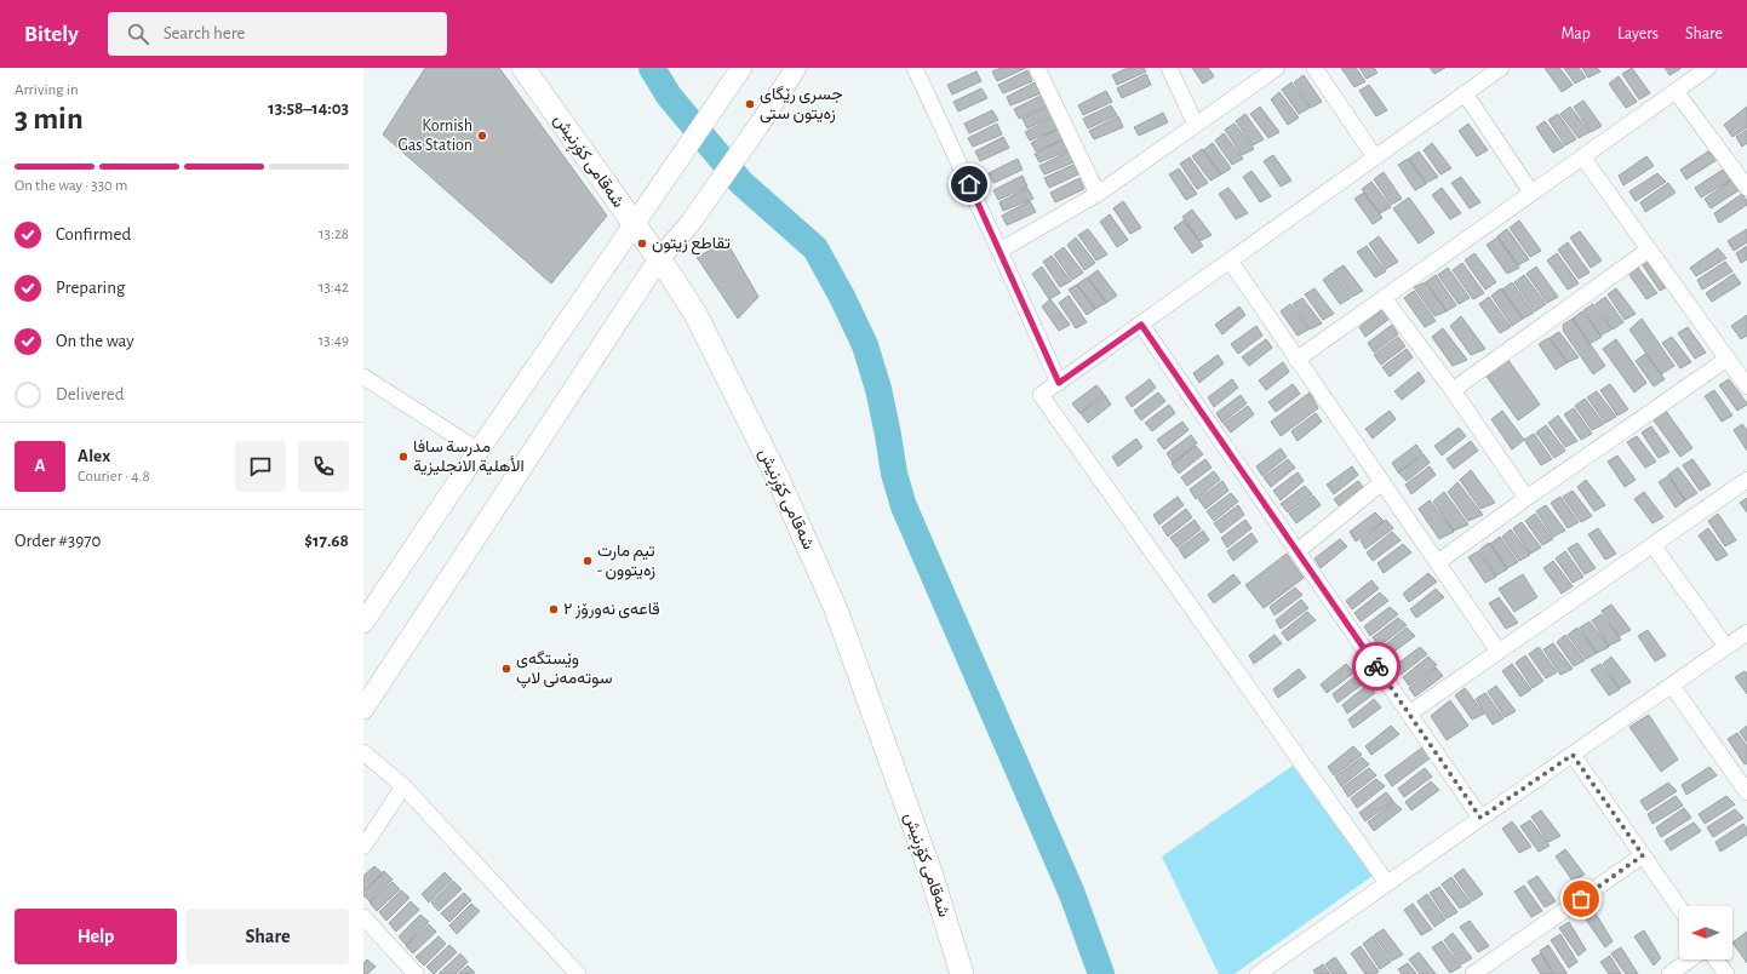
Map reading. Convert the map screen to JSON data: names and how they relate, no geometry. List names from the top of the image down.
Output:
{
  "streets": {
    "main road": ["شەقامی کۆڕنیش"]
  },
  "places": [
    "جسری رێگای زەیتون ستی",
    "Kornish Gas Station",
    "تقاطع زيتون",
    "مدرسة سافا الأهلية الانجليزية",
    "تیم مارت - زەیتوون",
    "قاعەی نەورۆز ٢",
    "وێستگەی سوتەمەنی لاپ"
  ],
  "north": "left",
  "page": {
    "header": "Bitely",
    "search": "Search here",
    "nav": ["Map", "Layers", "Share"],
    "heading": ["3 min", "Arriving in", "13:58–14:03"],
    "panel": [
      "Alex",
      "Courier · 4.8",
      "Order #3970",
      "$17.68"
    ],
    "bar": "On the way · 330 m",
    "list": [
      ["Confirmed", "13:28"],
      ["Preparing", "13:42"],
      ["On the way", "13:49"],
      "Delivered"
    ],
    "round": "A",
    "buttons": ["Help", "Share"]
  }
}
